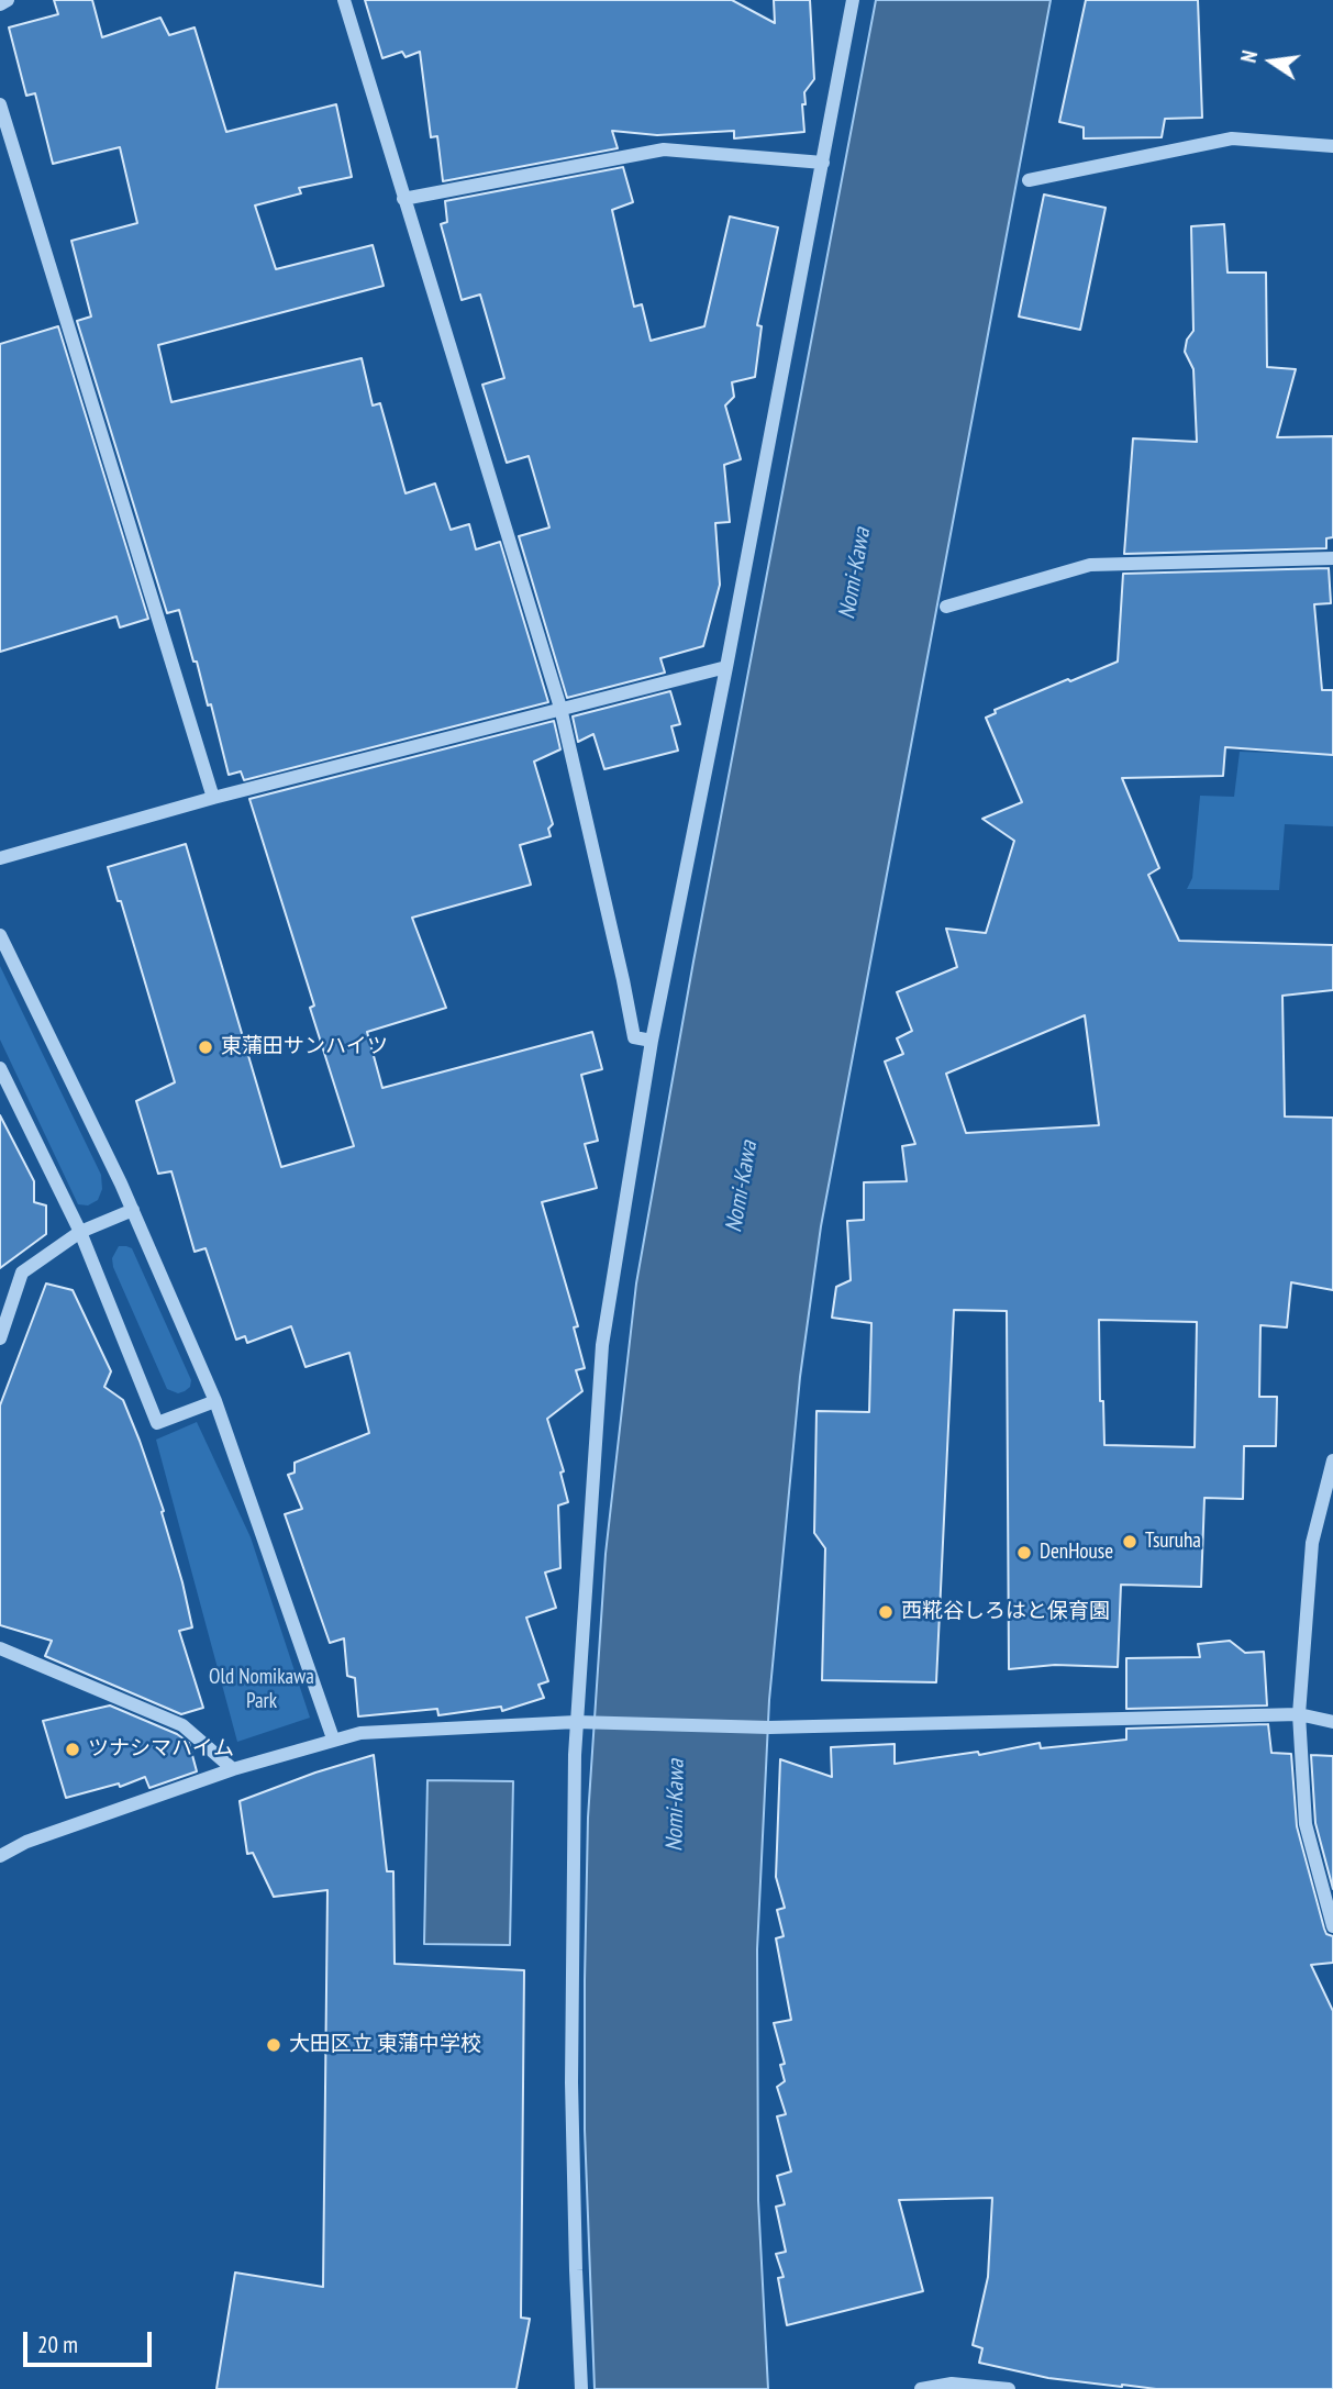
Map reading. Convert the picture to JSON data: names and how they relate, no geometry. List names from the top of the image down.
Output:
{
  "water": ["Nomi-Kawa"],
  "parks": ["Old Nomikawa Park"],
  "places": [
    "東蒲田サンハイツ",
    "Tsuruha",
    "DenHouse",
    "西糀谷しろはと保育園",
    "ツナシマハイム",
    "大田区立 東蒲中学校"
  ],
  "scale_bar": "20 m",
  "north": "left"
}
